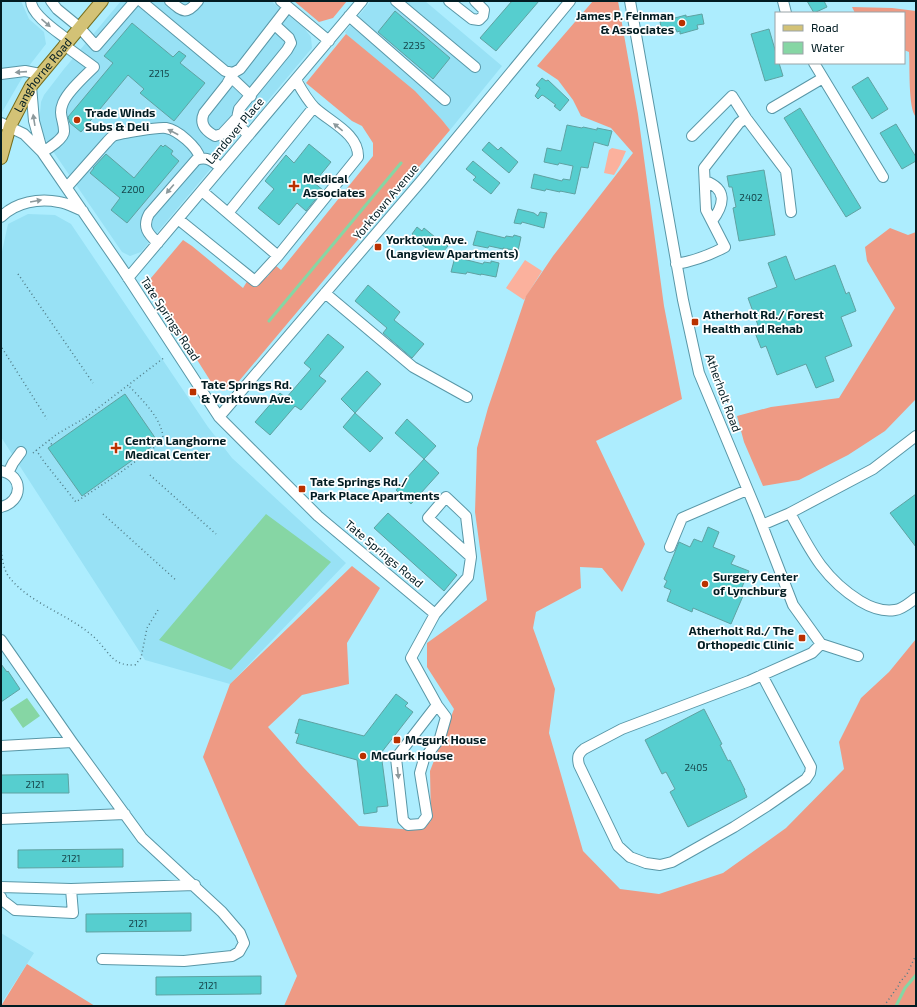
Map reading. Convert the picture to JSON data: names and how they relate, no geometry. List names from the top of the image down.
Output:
{
  "streets": {
    "main road": ["Langhorne Road"],
    "street": [
      "Landover Place",
      "Yorktown Avenue",
      "Tate Springs Road",
      "Atherholt Road"
    ]
  },
  "crossings": [
    ["Langhorne Road", "Tate Springs Road"],
    ["Landover Place", "Tate Springs Road"],
    ["Yorktown Avenue", "Tate Springs Road"]
  ],
  "places": {
    "other": [
      "James P. Feinman & Associates",
      "Trade Winds Subs & Deli",
      "Surgery Center of Lynchburg",
      "McGurk House"
    ],
    "health": ["Medical Associates", "Centra Langhorne Medical Center"],
    "transit": [
      "Yorktown Ave. (Langview Apartments)",
      "Atherholt Rd./ Forest Health and Rehab",
      "Tate Springs Rd. & Yorktown Ave.",
      "Tate Springs Rd./ Park Place Apartments",
      "Atherholt Rd./ The Orthopedic Clinic",
      "Mcgurk House"
    ]
  },
  "house_numbers": [
    "2235",
    "2215",
    "2200",
    "2402",
    "2405",
    "2121",
    "2121",
    "2121",
    "2121"
  ],
  "legend": ["Road", "Water"]
}
